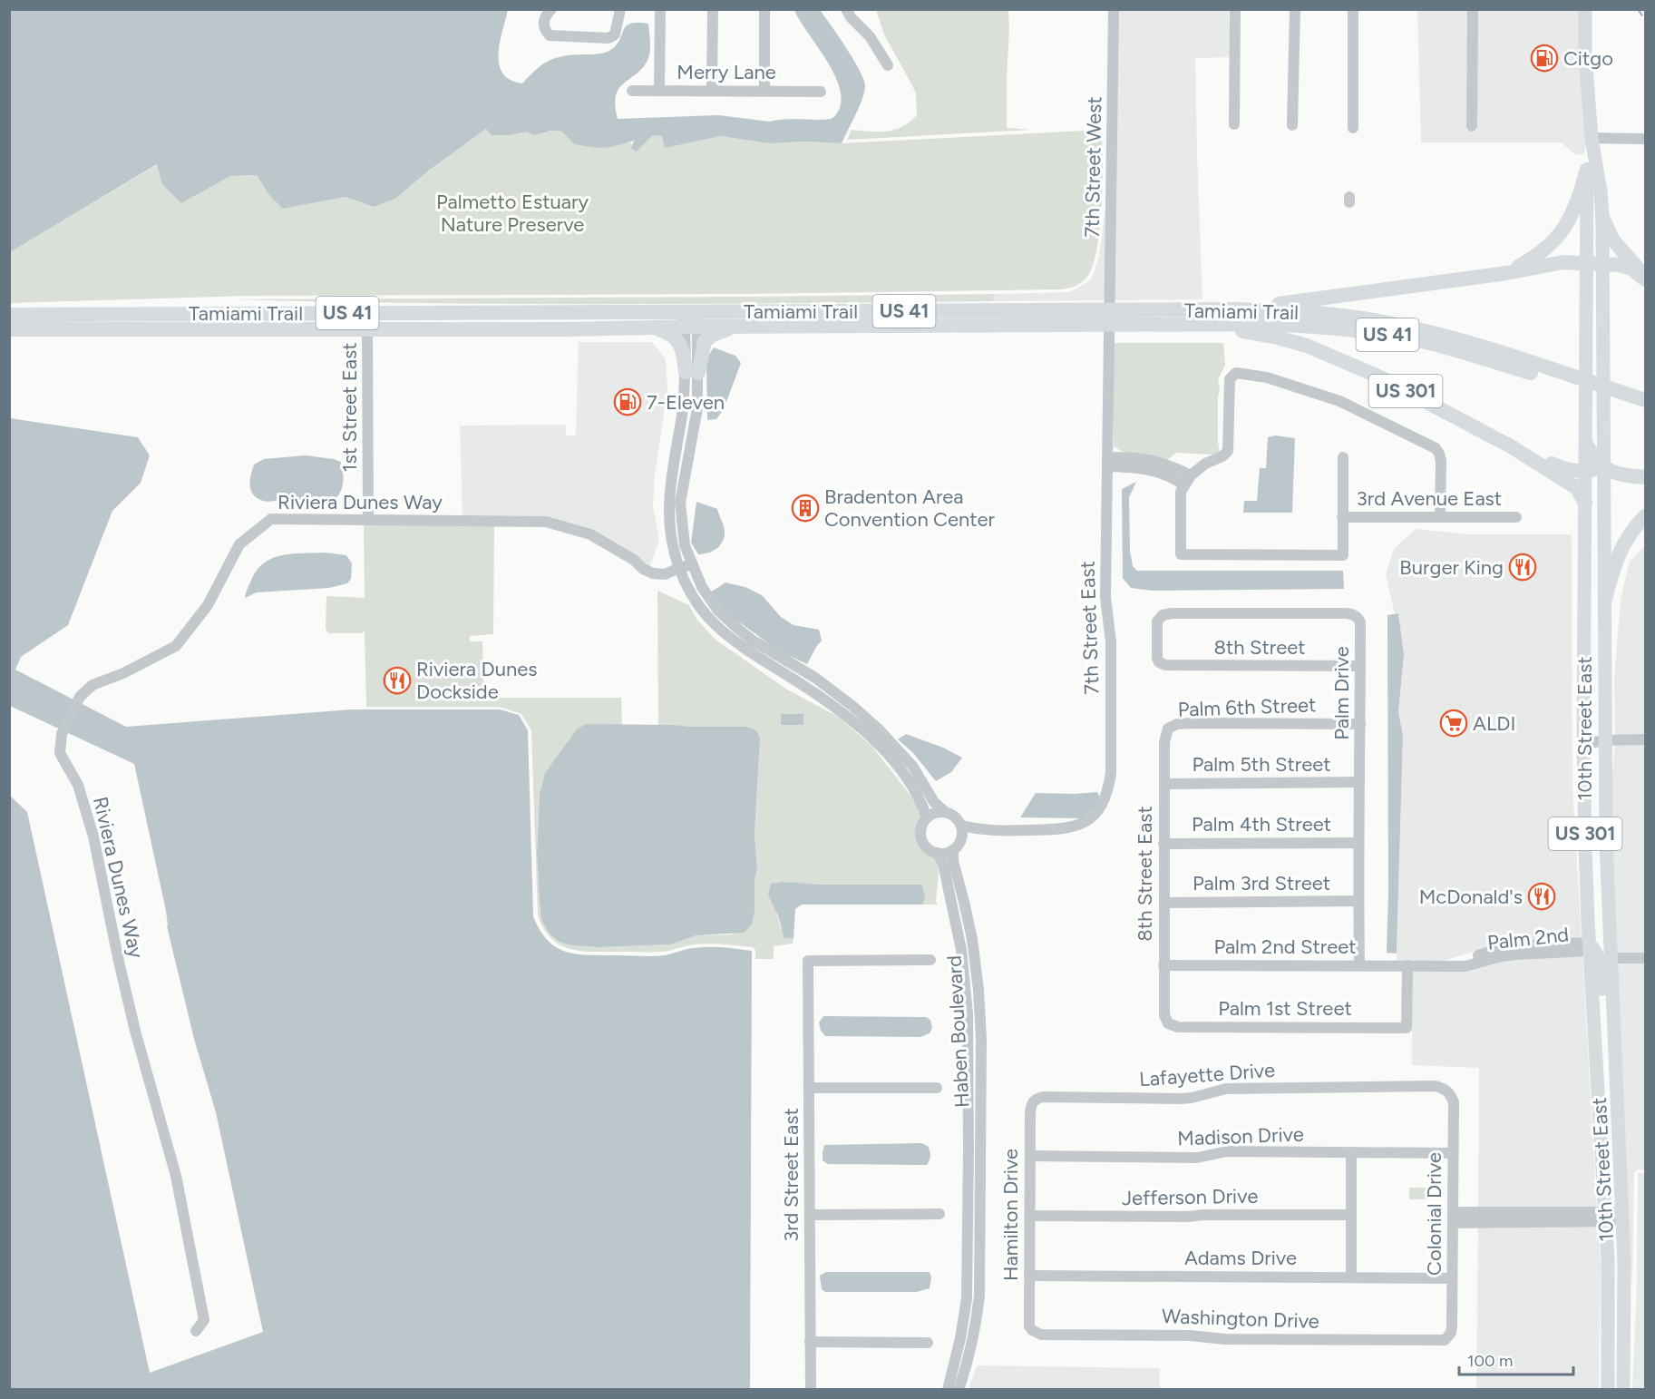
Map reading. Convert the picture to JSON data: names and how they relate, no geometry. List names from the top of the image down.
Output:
{
  "streets": {
    "highway": ["Tamiami Trail", "US 41", "US 301"],
    "main road": ["10th Street East"],
    "street": [
      "Merry Lane",
      "7th Street West",
      "1st Street East",
      "3rd Avenue East",
      "Riviera Dunes Way",
      "7th Street East",
      "8th Street",
      "Palm Drive",
      "Palm 6th Street",
      "Palm 5th Street",
      "Palm 4th Street",
      "8th Street East",
      "Palm 3rd Street",
      "Palm 2nd",
      "Palm 2nd Street",
      "Palm 1st Street",
      "Haben Boulevard",
      "Lafayette Drive",
      "Madison Drive",
      "3rd Street East",
      "Jefferson Drive",
      "Colonial Drive",
      "Hamilton Drive",
      "Adams Drive",
      "Washington Drive"
    ]
  },
  "crossings": [
    ["7th Street West", "Tamiami Trail"],
    ["7th Street West", "7th Street East"],
    ["Tamiami Trail", "US 301"],
    ["Tamiami Trail", "1st Street East"],
    ["Tamiami Trail", "7th Street East"],
    ["US 301", "10th Street East"],
    ["1st Street East", "Riviera Dunes Way"],
    ["7th Street East", "Haben Boulevard"],
    ["8th Street", "Palm Drive"],
    ["Palm Drive", "Palm 6th Street"],
    ["Palm Drive", "Palm 5th Street"],
    ["Palm Drive", "Palm 4th Street"],
    ["Palm Drive", "Palm 3rd Street"],
    ["Palm Drive", "Palm 2nd Street"],
    ["Palm 6th Street", "8th Street East"],
    ["10th Street East", "Palm 2nd"],
    ["Palm 5th Street", "8th Street East"],
    ["Palm 4th Street", "8th Street East"],
    ["8th Street East", "Palm 3rd Street"],
    ["8th Street East", "Palm 2nd Street"],
    ["8th Street East", "Palm 1st Street"],
    ["Palm 2nd", "Palm 2nd Street"],
    ["Palm 2nd", "Palm 1st Street"],
    ["Palm 2nd Street", "Palm 1st Street"],
    ["Lafayette Drive", "Colonial Drive"],
    ["Lafayette Drive", "Hamilton Drive"],
    ["Madison Drive", "Colonial Drive"],
    ["Madison Drive", "Hamilton Drive"],
    ["Jefferson Drive", "Hamilton Drive"],
    ["Colonial Drive", "Adams Drive"],
    ["Colonial Drive", "Washington Drive"],
    ["Hamilton Drive", "Adams Drive"],
    ["Hamilton Drive", "Washington Drive"]
  ],
  "parks": ["Palmetto Estuary Nature Preserve"],
  "places": {
    "fuel station": ["Citgo", "7-Eleven"],
    "building": ["Bradenton Area Convention Center"],
    "restaurant": ["Burger King", "Riviera Dunes Dockside", "McDonald's"],
    "supermarket": ["ALDI"]
  },
  "scale_bar": "100 m"
}
